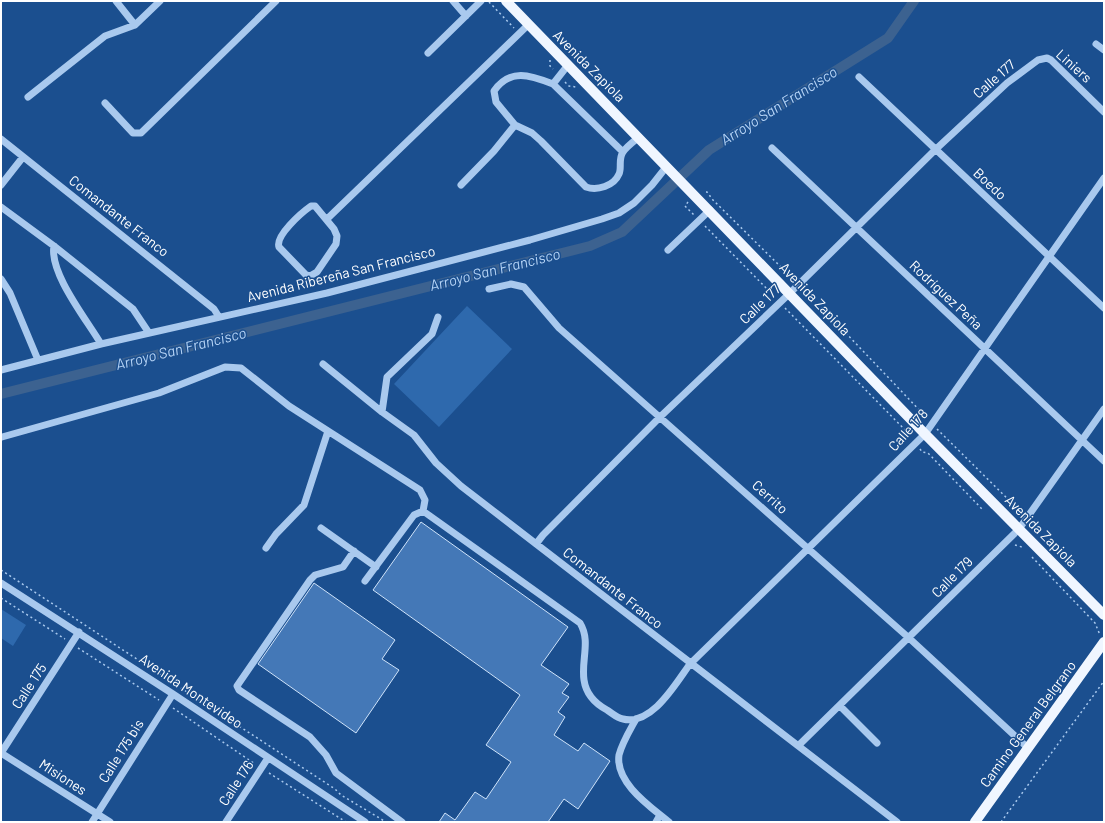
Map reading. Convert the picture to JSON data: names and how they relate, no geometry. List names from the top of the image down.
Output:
{
  "streets": {
    "main road": ["Avenida Zapiola", "Camino General Belgrano"],
    "street": [
      "Liniers",
      "Calle 177",
      "Boedo",
      "Comandante Franco",
      "Avenida Ribereña San Francisco",
      "Rodríguez Peña",
      "Calle 178",
      "Cerrito",
      "Calle 179",
      "Calle 175",
      "Avenida Montevideo",
      "Calle 175 bis",
      "Misiones",
      "Calle 176"
    ]
  },
  "crossings": [
    ["Avenida Zapiola", "Calle 177"],
    ["Avenida Zapiola", "Avenida Ribereña San Francisco"],
    ["Avenida Zapiola", "Calle 178"],
    ["Avenida Zapiola", "Calle 179"],
    ["Liniers", "Calle 177"],
    ["Calle 177", "Boedo"],
    ["Calle 177", "Comandante Franco"],
    ["Calle 177", "Rodríguez Peña"],
    ["Calle 177", "Cerrito"],
    ["Boedo", "Calle 178"],
    ["Comandante Franco", "Avenida Ribereña San Francisco"],
    ["Comandante Franco", "Calle 178"],
    ["Comandante Franco", "Calle 179"],
    ["Rodríguez Peña", "Calle 178"],
    ["Rodríguez Peña", "Calle 179"],
    ["Calle 178", "Cerrito"],
    ["Cerrito", "Calle 179"],
    ["Cerrito", "Camino General Belgrano"],
    ["Calle 175", "Avenida Montevideo"],
    ["Calle 175", "Misiones"],
    ["Avenida Montevideo", "Calle 175 bis"],
    ["Avenida Montevideo", "Calle 176"],
    ["Calle 175 bis", "Misiones"]
  ],
  "water": ["Arroyo San Francisco"]
}
